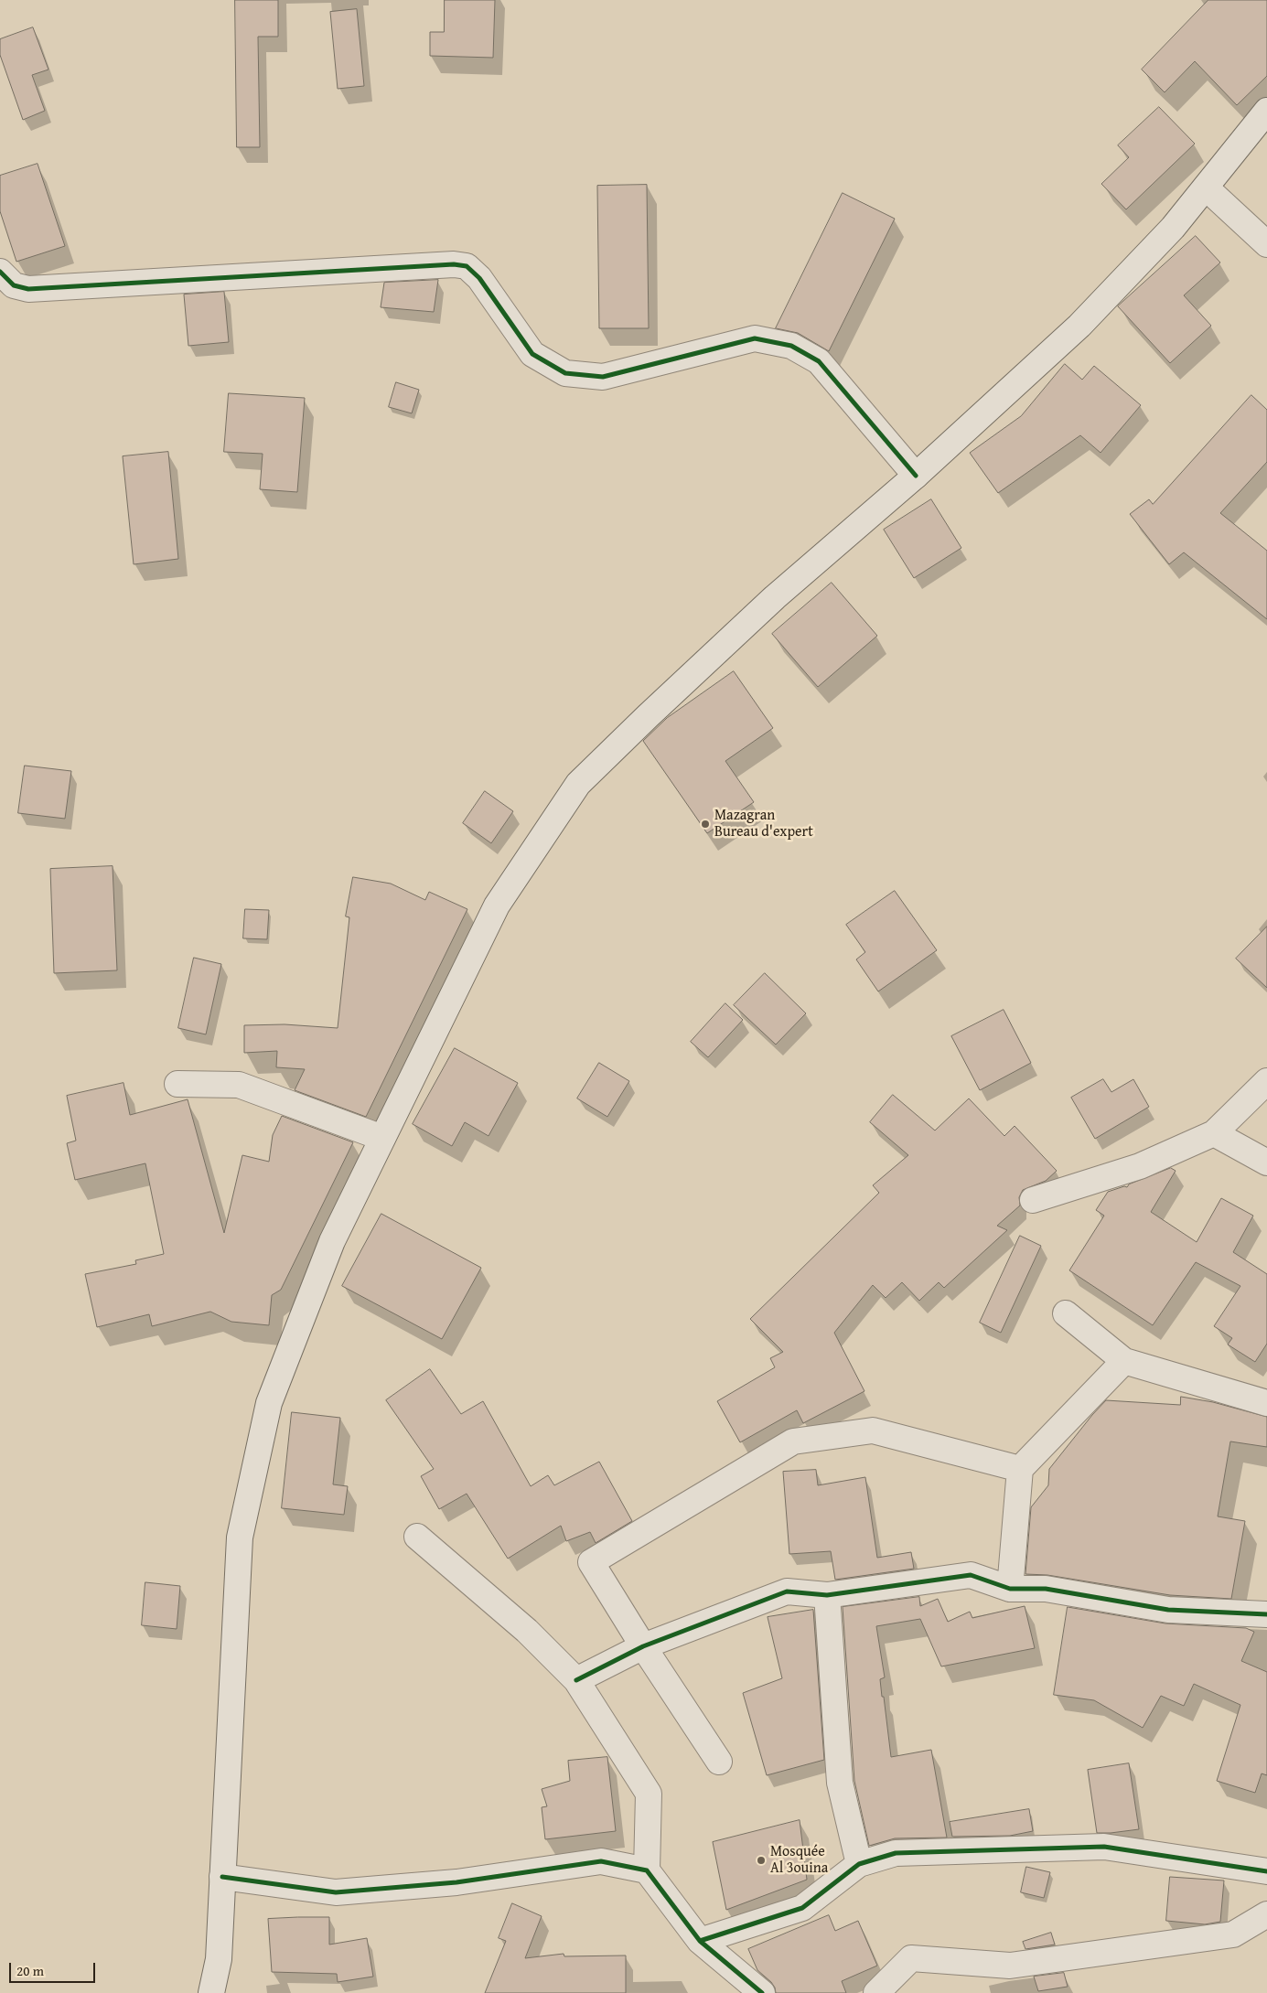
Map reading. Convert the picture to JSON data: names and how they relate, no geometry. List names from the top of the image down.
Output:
{
  "places": ["Mazagran Bureau d'expert", "Mosquée Al 3ouina"],
  "scale_bar": "20 m"
}
